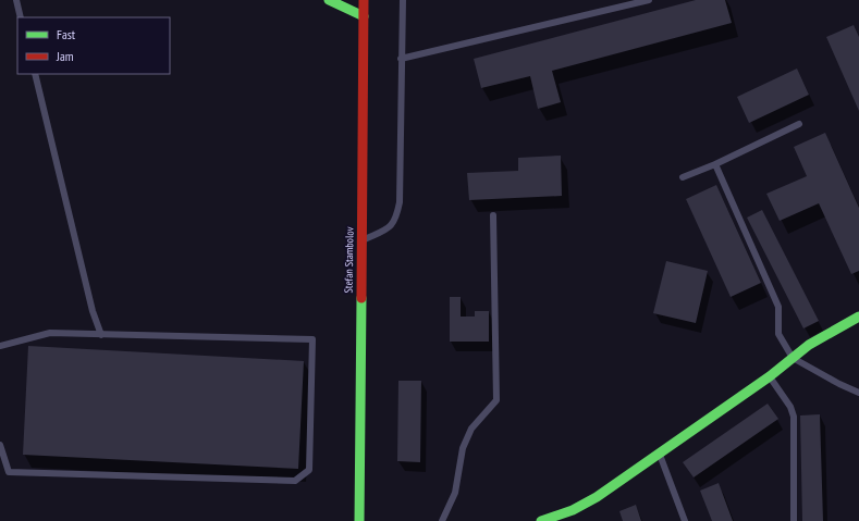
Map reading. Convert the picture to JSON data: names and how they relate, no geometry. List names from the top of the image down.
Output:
{
  "streets": {
    "street": ["Stefan Stambolov"]
  },
  "legend": ["Fast", "Jam"]
}
